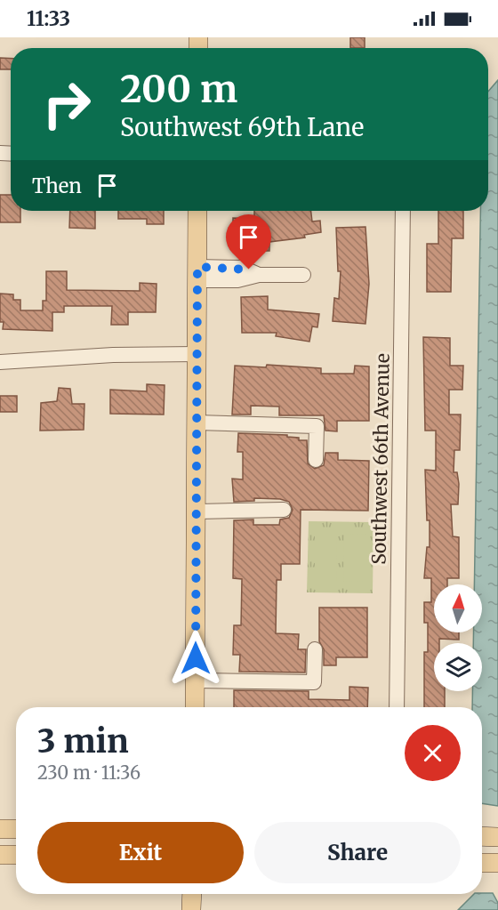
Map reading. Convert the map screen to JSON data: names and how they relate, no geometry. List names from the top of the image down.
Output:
{
  "streets": {
    "street": ["Southwest 66th Avenue"]
  },
  "north": "top",
  "page": {
    "status": "11:33",
    "turn": ["200 m", "Southwest 69th Lane"],
    "then": "Then",
    "heading": ["3 min", "230 m · 11:36"],
    "buttons": ["Exit", "Share"]
  }
}
